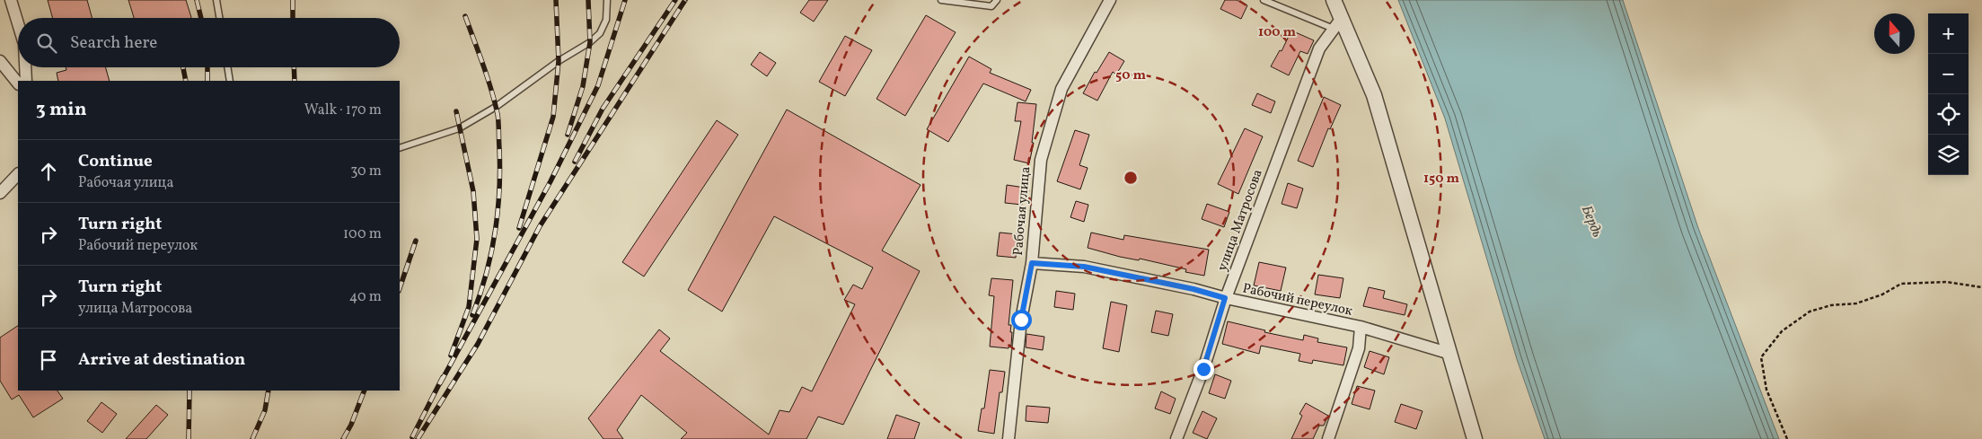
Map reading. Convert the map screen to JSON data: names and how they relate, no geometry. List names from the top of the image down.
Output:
{
  "streets": {
    "street": ["Рабочая улица", "улица Матросова", "Рабочий переулок"]
  },
  "crossings": [
    ["Рабочая улица", "Рабочий переулок"],
    ["улица Матросова", "Рабочий переулок"]
  ],
  "water": ["Бердь"],
  "north": "top",
  "page": {
    "map_buttons": ["+", "−"],
    "search": "Search here",
    "heading": ["3 min", "Walk · 170 m"],
    "list": [
      ["Continue", "Рабочая улица", "30 m"],
      ["Turn right", "Рабочий переулок", "100 m"],
      ["Turn right", "улица Матросова", "40 m"],
      "Arrive at destination"
    ]
  },
  "rings": ["100 m", "50 m", "150 m"]
}
